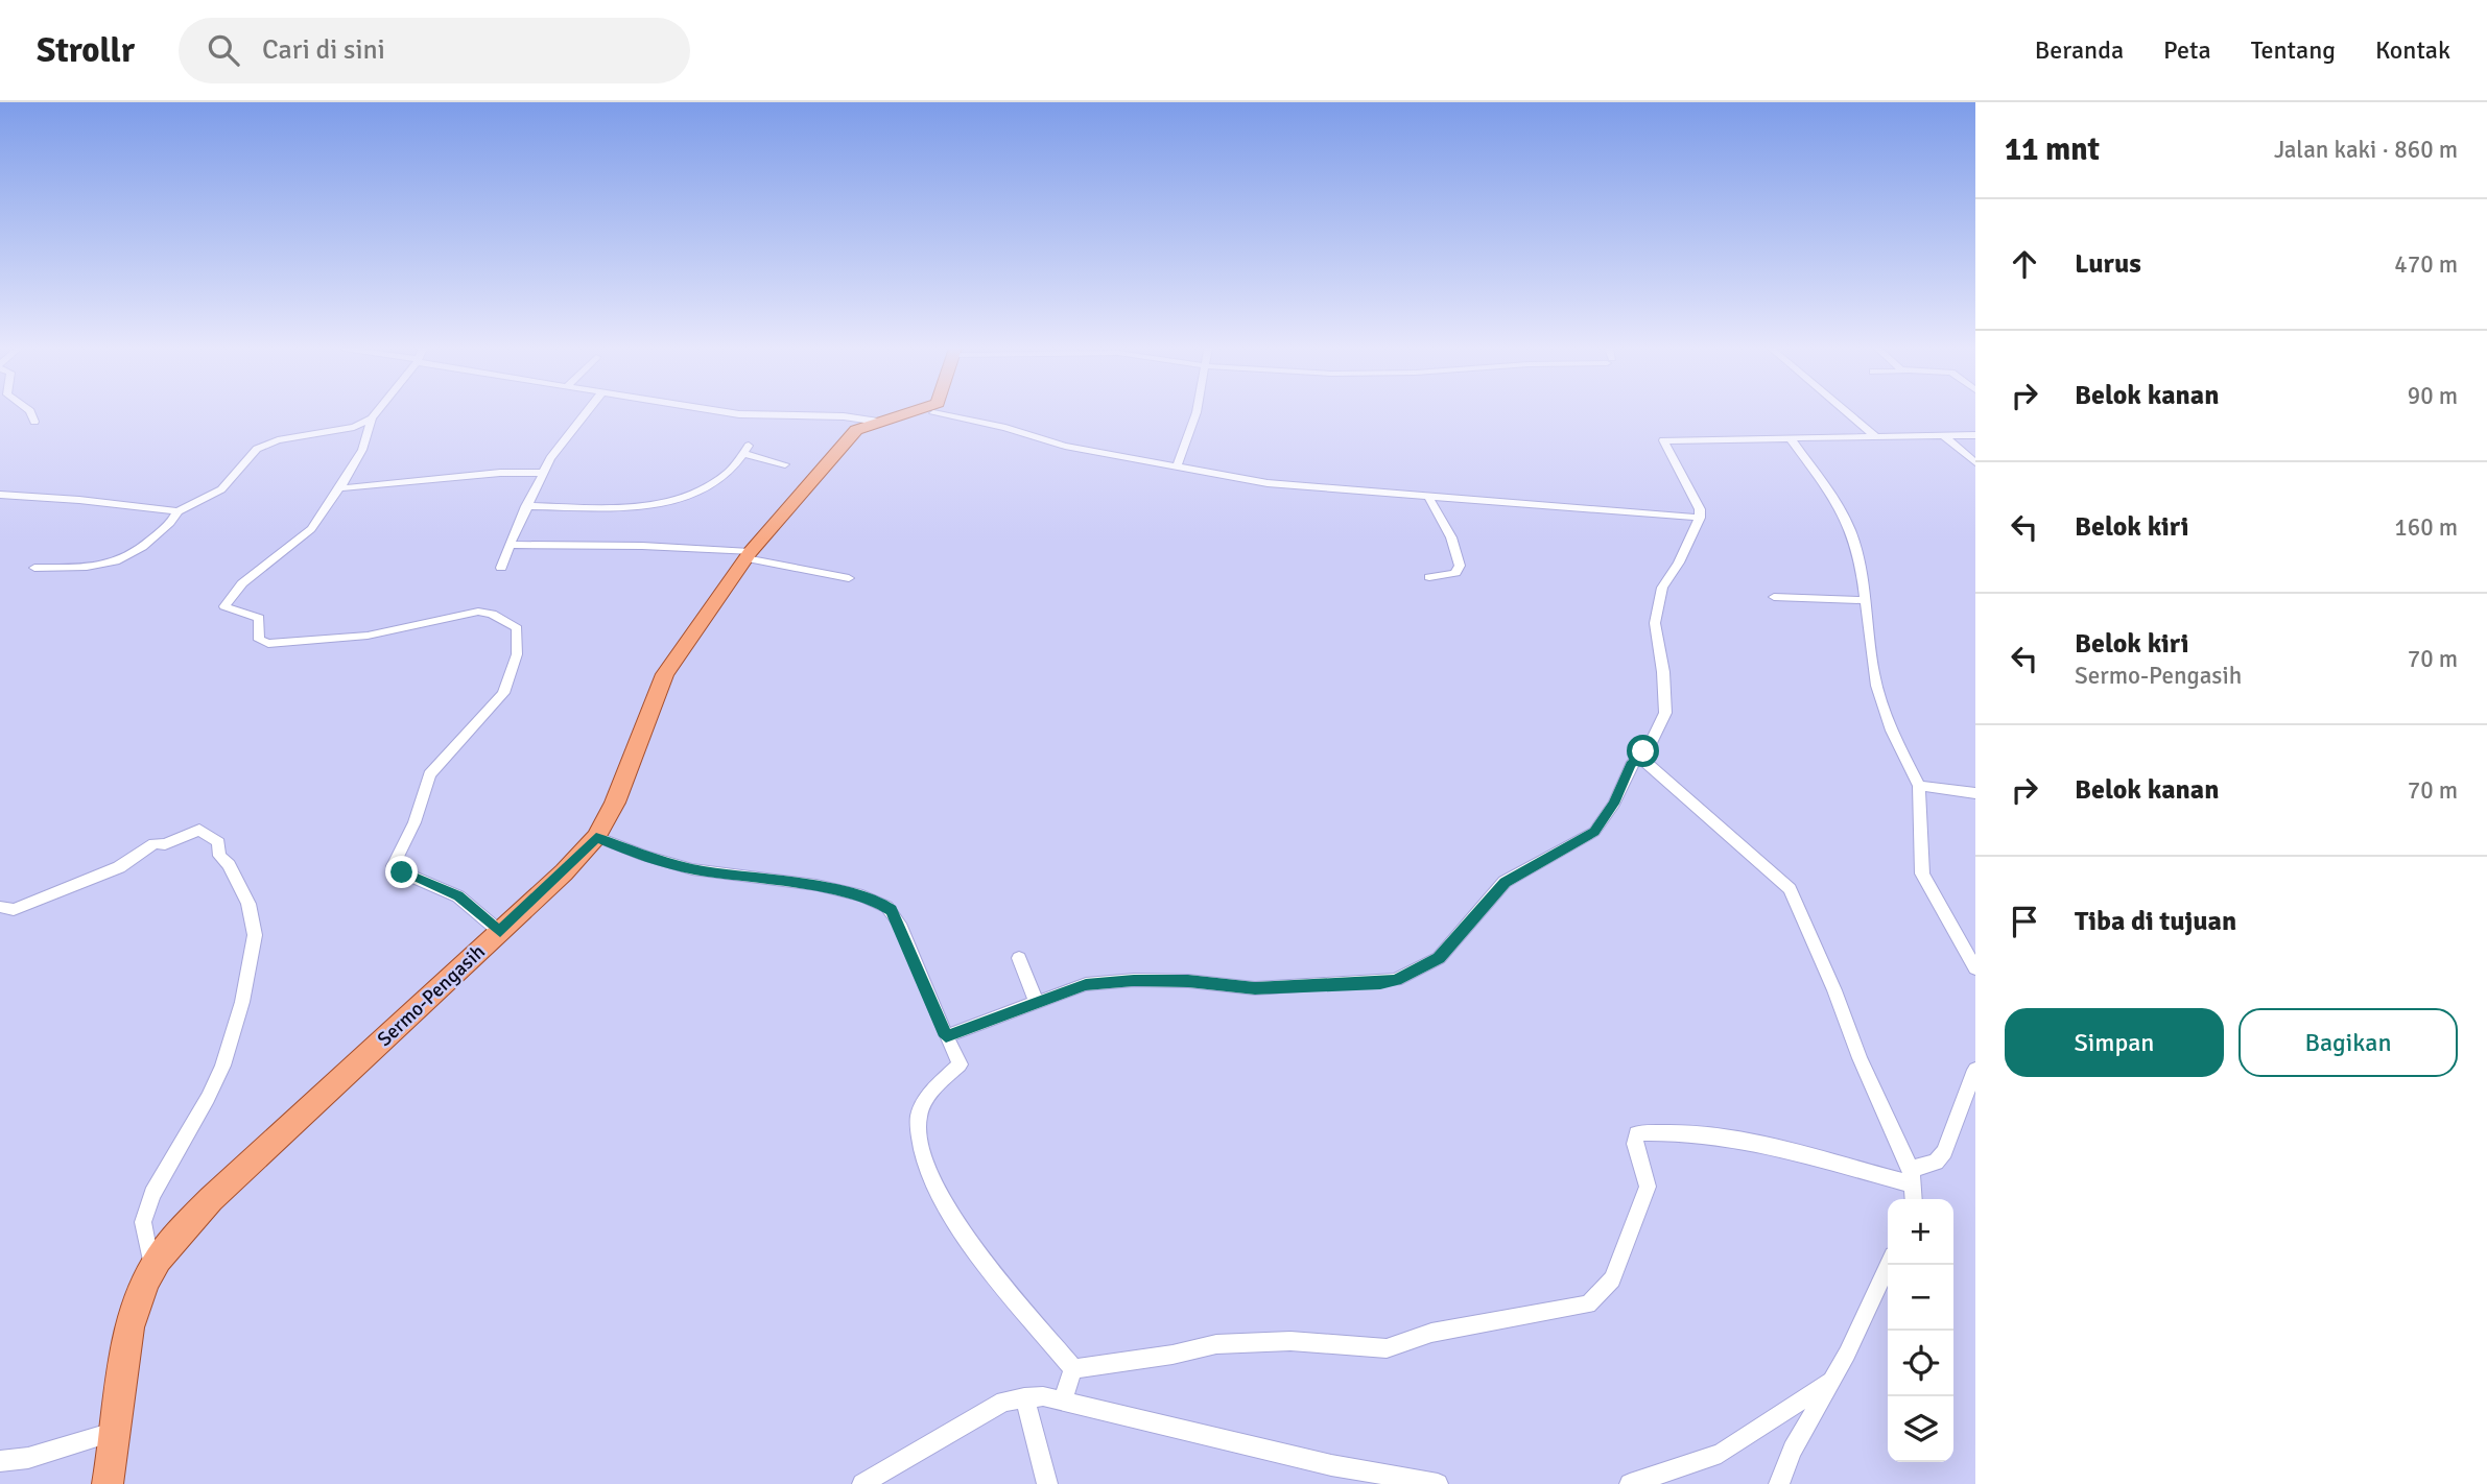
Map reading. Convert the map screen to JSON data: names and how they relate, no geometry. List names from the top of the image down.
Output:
{
  "streets": {
    "main road": ["Sermo-Pengasih"]
  },
  "page": {
    "header": "Strollr",
    "search": "Cari di sini",
    "nav": [
      "Beranda",
      "Peta",
      "Tentang",
      "Kontak"
    ],
    "heading": ["11 mnt", "Jalan kaki · 860 m"],
    "list": [
      ["Lurus", "470 m"],
      ["Belok kanan", "90 m"],
      ["Belok kiri", "160 m"],
      ["Belok kiri", "Sermo-Pengasih", "70 m"],
      ["Belok kanan", "70 m"],
      "Tiba di tujuan"
    ],
    "buttons": ["Simpan", "Bagikan"],
    "map_buttons": ["+", "−"]
  }
}
